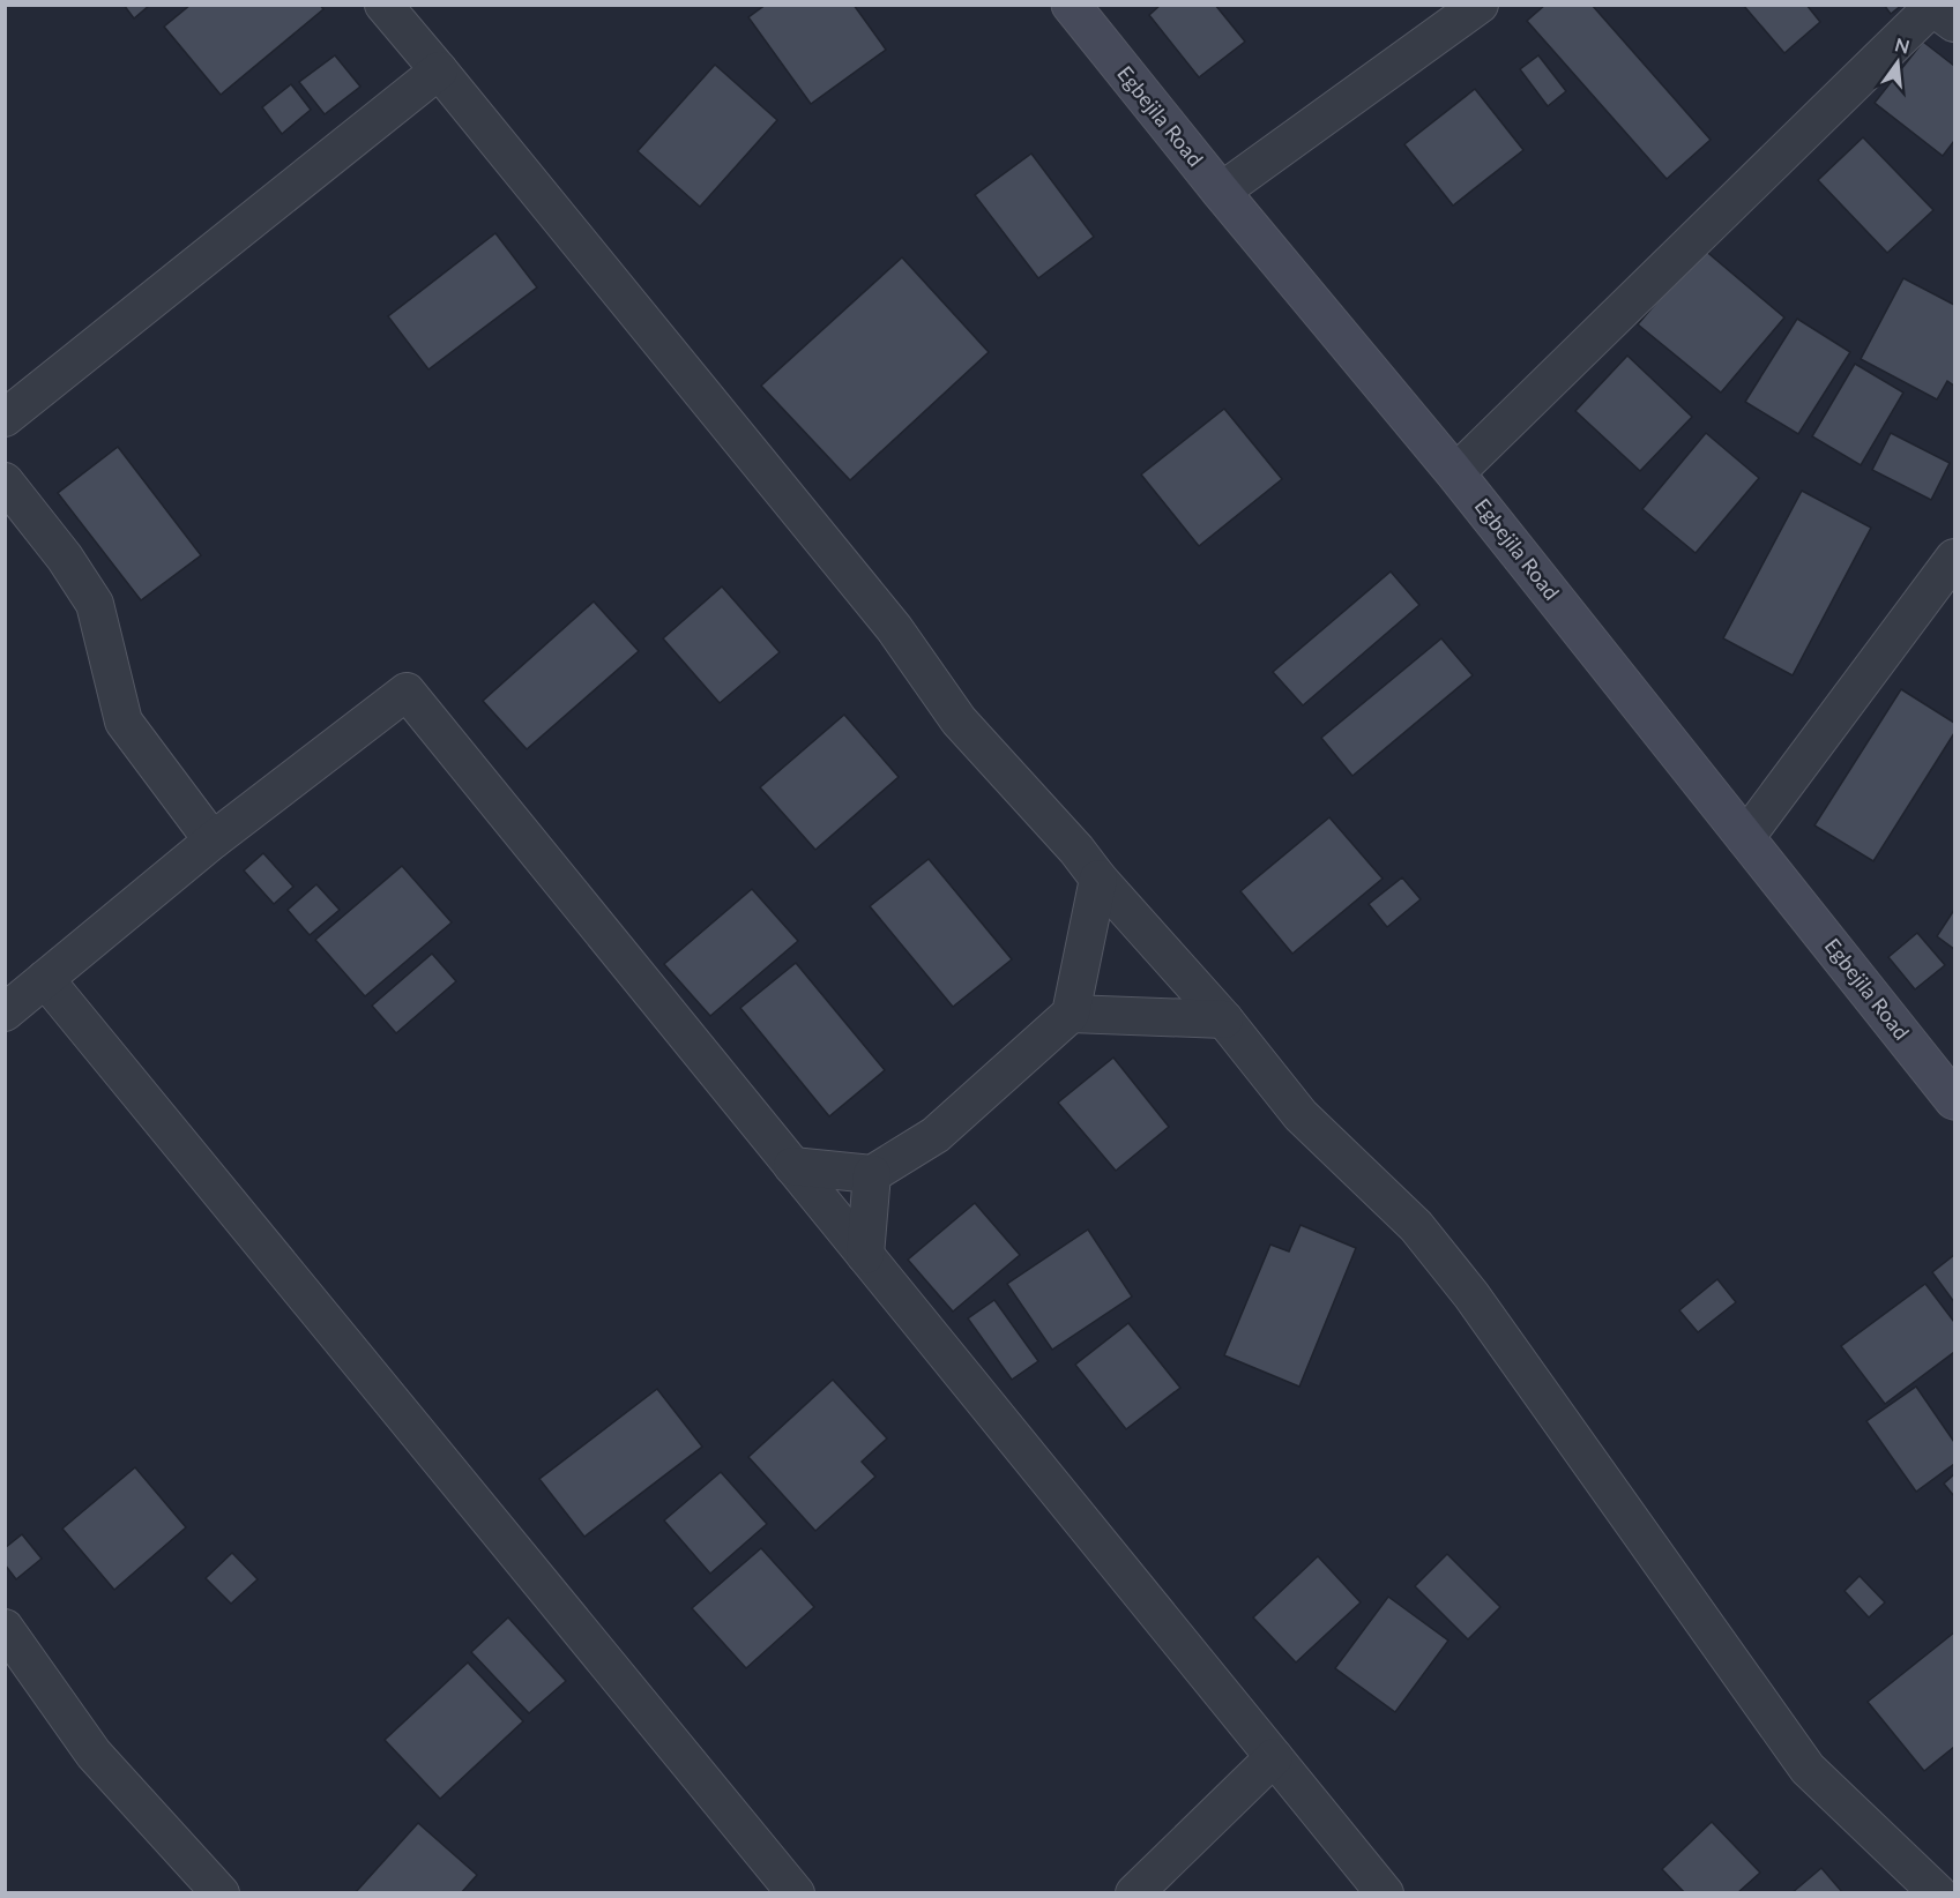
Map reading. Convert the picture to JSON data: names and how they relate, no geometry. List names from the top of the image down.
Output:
{
  "streets": {
    "street": ["Egbejila Road"]
  },
  "north": "top"
}
